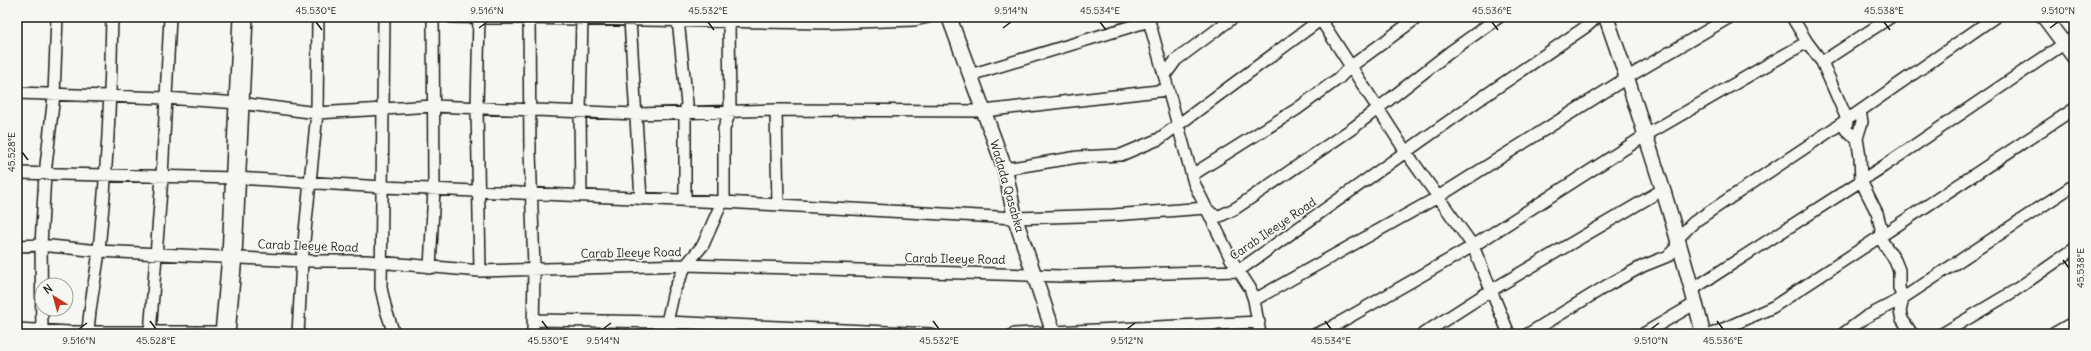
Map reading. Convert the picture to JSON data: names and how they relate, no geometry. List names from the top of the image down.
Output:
{
  "streets": {
    "street": ["Wadada Qasabka", "Carab Ileeye Road"]
  },
  "crossings": [
    ["Wadada Qasabka", "Carab Ileeye Road"]
  ],
  "north": "top left",
  "coordinates": [
    "45.530°E",
    "9.516°N",
    "45.532°E",
    "9.514°N",
    "45.534°E",
    "45.536°E",
    "45.538°E",
    "9.510°N",
    "45.528°E",
    "9.512°N"
  ]
}
